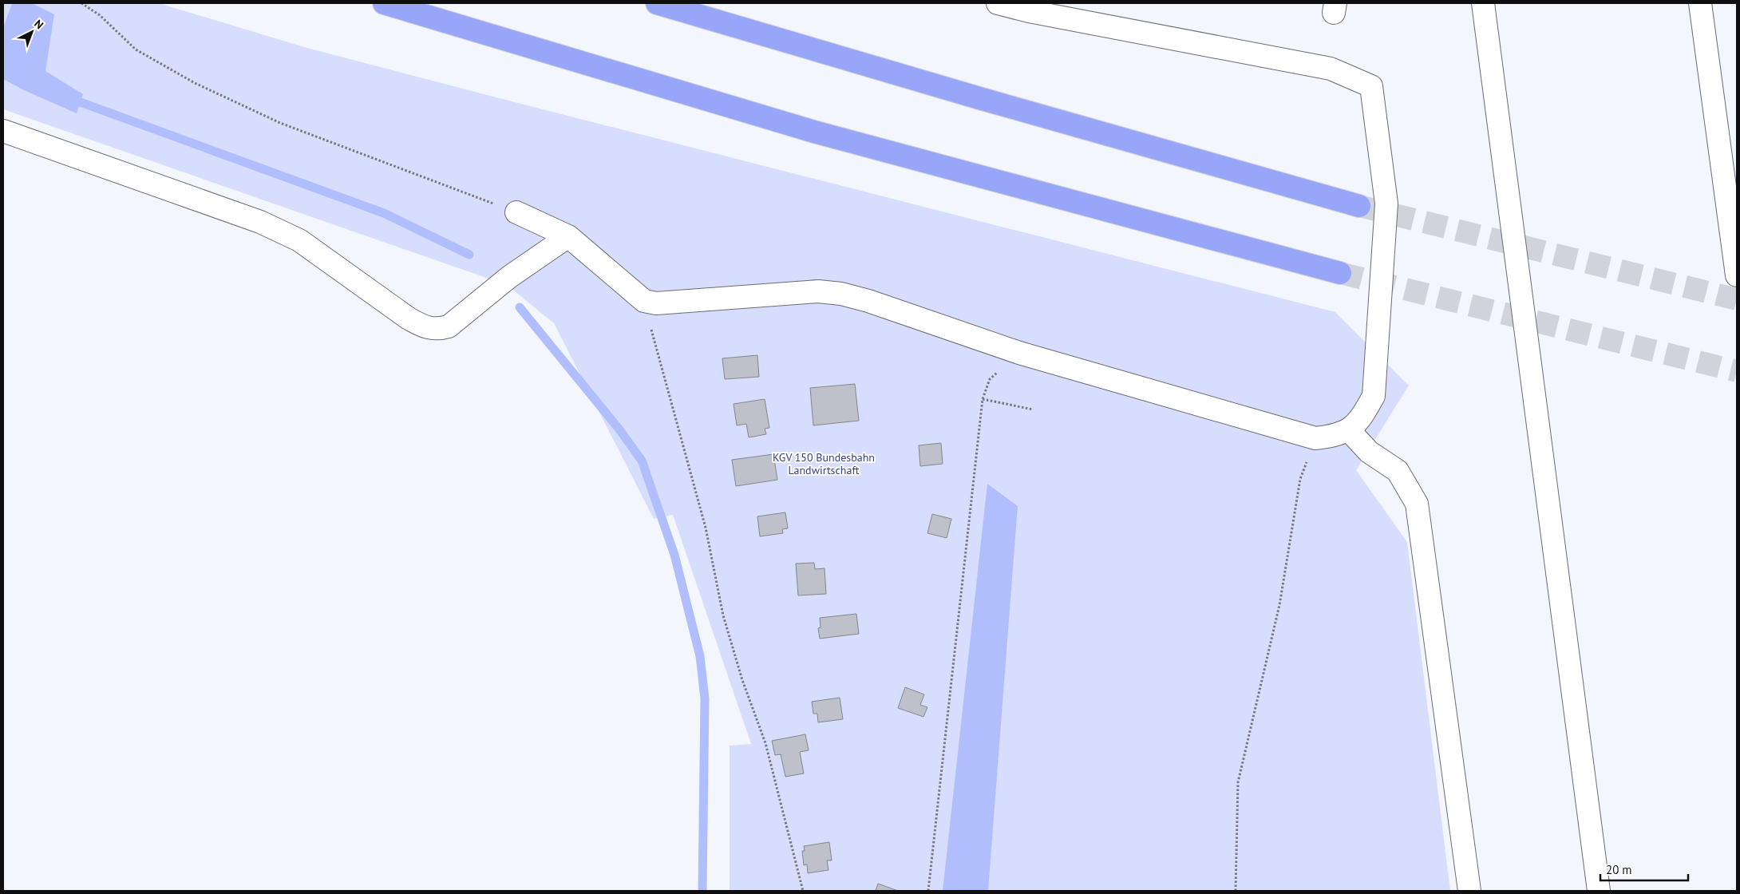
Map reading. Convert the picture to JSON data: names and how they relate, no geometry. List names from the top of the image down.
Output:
{
  "parks": ["KGV 150 Bundesbahn Landwirtschaft"],
  "scale_bar": "20 m",
  "north": "top right"
}
